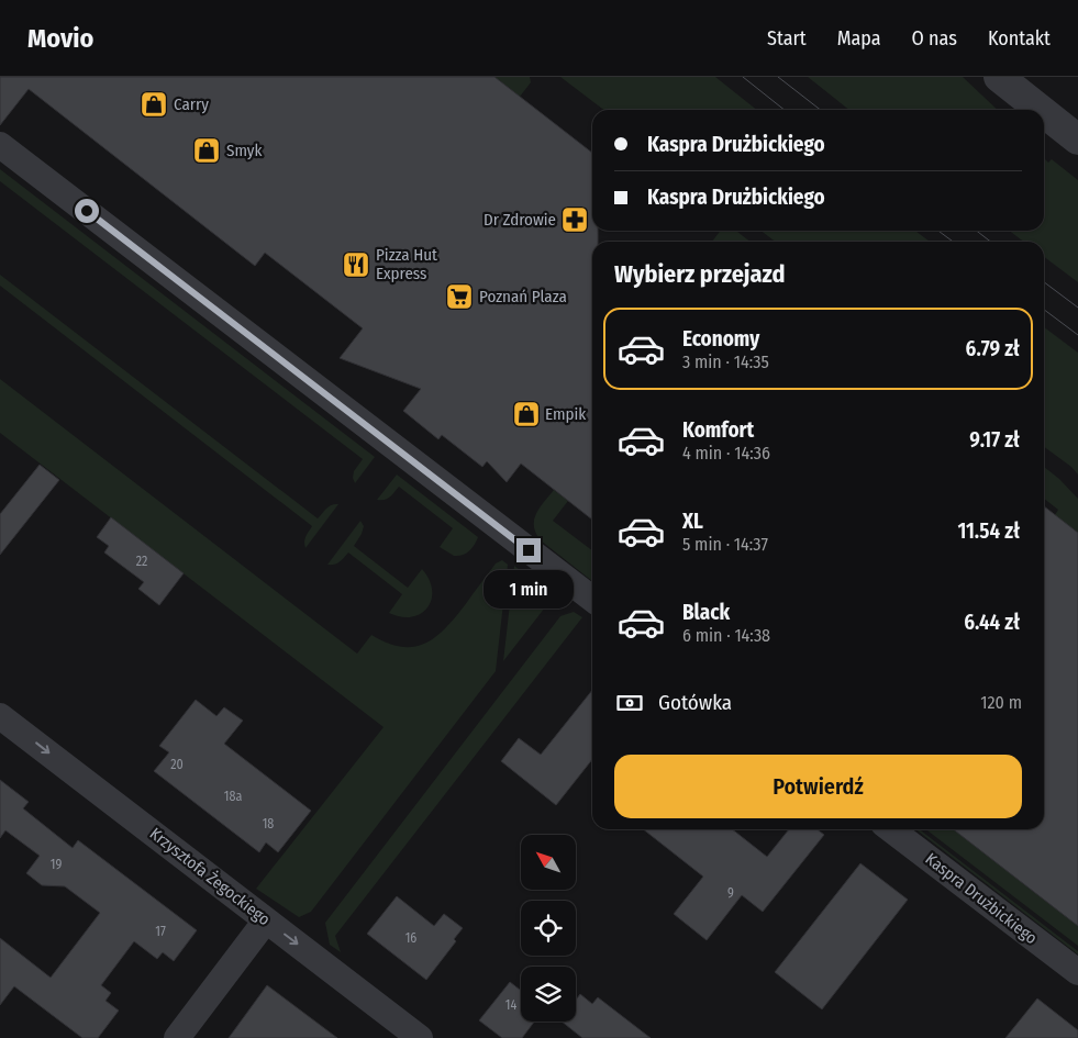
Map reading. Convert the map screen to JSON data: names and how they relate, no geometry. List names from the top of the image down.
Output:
{
  "streets": {
    "street": ["Krzysztofa Żegockiego", "Kaspra Drużbickiego"]
  },
  "one_way": ["Krzysztofa Żegockiego"],
  "places": {
    "shop": ["Carry", "Smyk", "Empik"],
    "pharmacy": ["Dr Zdrowie"],
    "restaurant": ["Pizza Hut Express"],
    "supermarket": ["Poznań Plaza"]
  },
  "house_numbers": [
    "22",
    "20",
    "18a",
    "18",
    "19",
    "9",
    "17",
    "16",
    "14"
  ],
  "north": "top left",
  "page": {
    "header": "Movio",
    "nav": [
      "Start",
      "Mapa",
      "O nas",
      "Kontakt"
    ],
    "banner": ["Kaspra Drużbickiego", "Kaspra Drużbickiego"],
    "heading": "Wybierz przejazd",
    "list": [
      {
        "name": "Economy",
        "note": "3 min · 14:35",
        "value": "6.79 zł"
      },
      {
        "name": "Komfort",
        "note": "4 min · 14:36",
        "value": "9.17 zł"
      },
      {
        "name": "XL",
        "note": "5 min · 14:37",
        "value": "11.54 zł"
      },
      {
        "name": "Black",
        "note": "6 min · 14:38",
        "value": "6.44 zł"
      }
    ],
    "bubble": "1 min",
    "pay": ["Gotówka", "120 m"],
    "buttons": "Potwierdź"
  }
}
